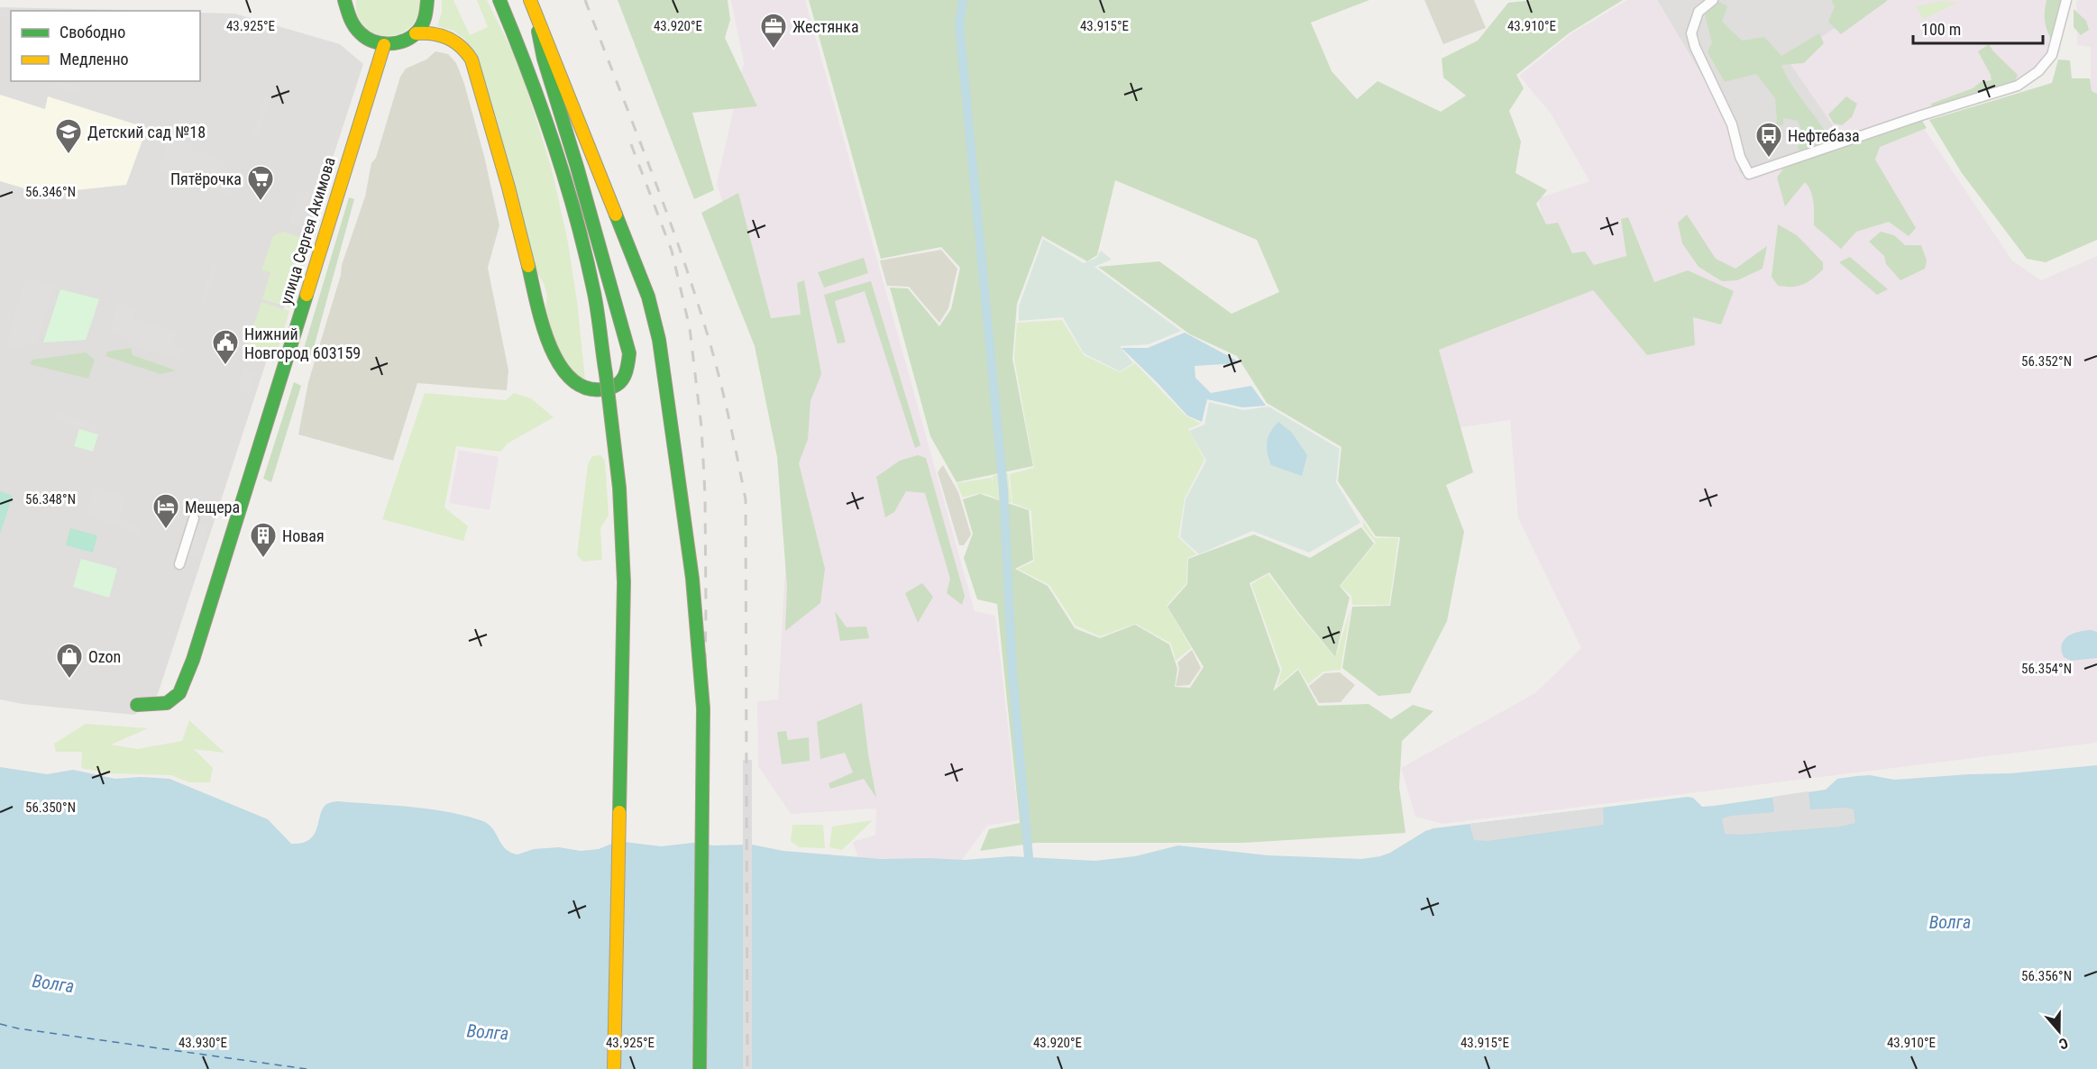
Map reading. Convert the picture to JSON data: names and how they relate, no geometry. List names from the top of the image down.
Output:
{
  "streets": {
    "main road": ["улица Сергея Акимова"]
  },
  "water": ["Волга"],
  "places": {
    "office": ["Жестянка"],
    "school or university": ["Детский сад №18"],
    "bus stop": ["Нефтебаза"],
    "supermarket": ["Пятёрочка"],
    "public building": ["Нижний Новгород 603159"],
    "hotel": ["Мещера"],
    "building": ["Новая"],
    "shop": ["Ozon"]
  },
  "legend": ["Свободно", "Медленно"],
  "scale_bar": "100 m",
  "north": "bottom",
  "coordinates": [
    "43.925°E",
    "43.920°E",
    "43.915°E",
    "43.910°E",
    "56.346°N",
    "56.352°N",
    "56.348°N",
    "56.354°N",
    "56.350°N",
    "56.356°N",
    "43.930°E"
  ]
}
